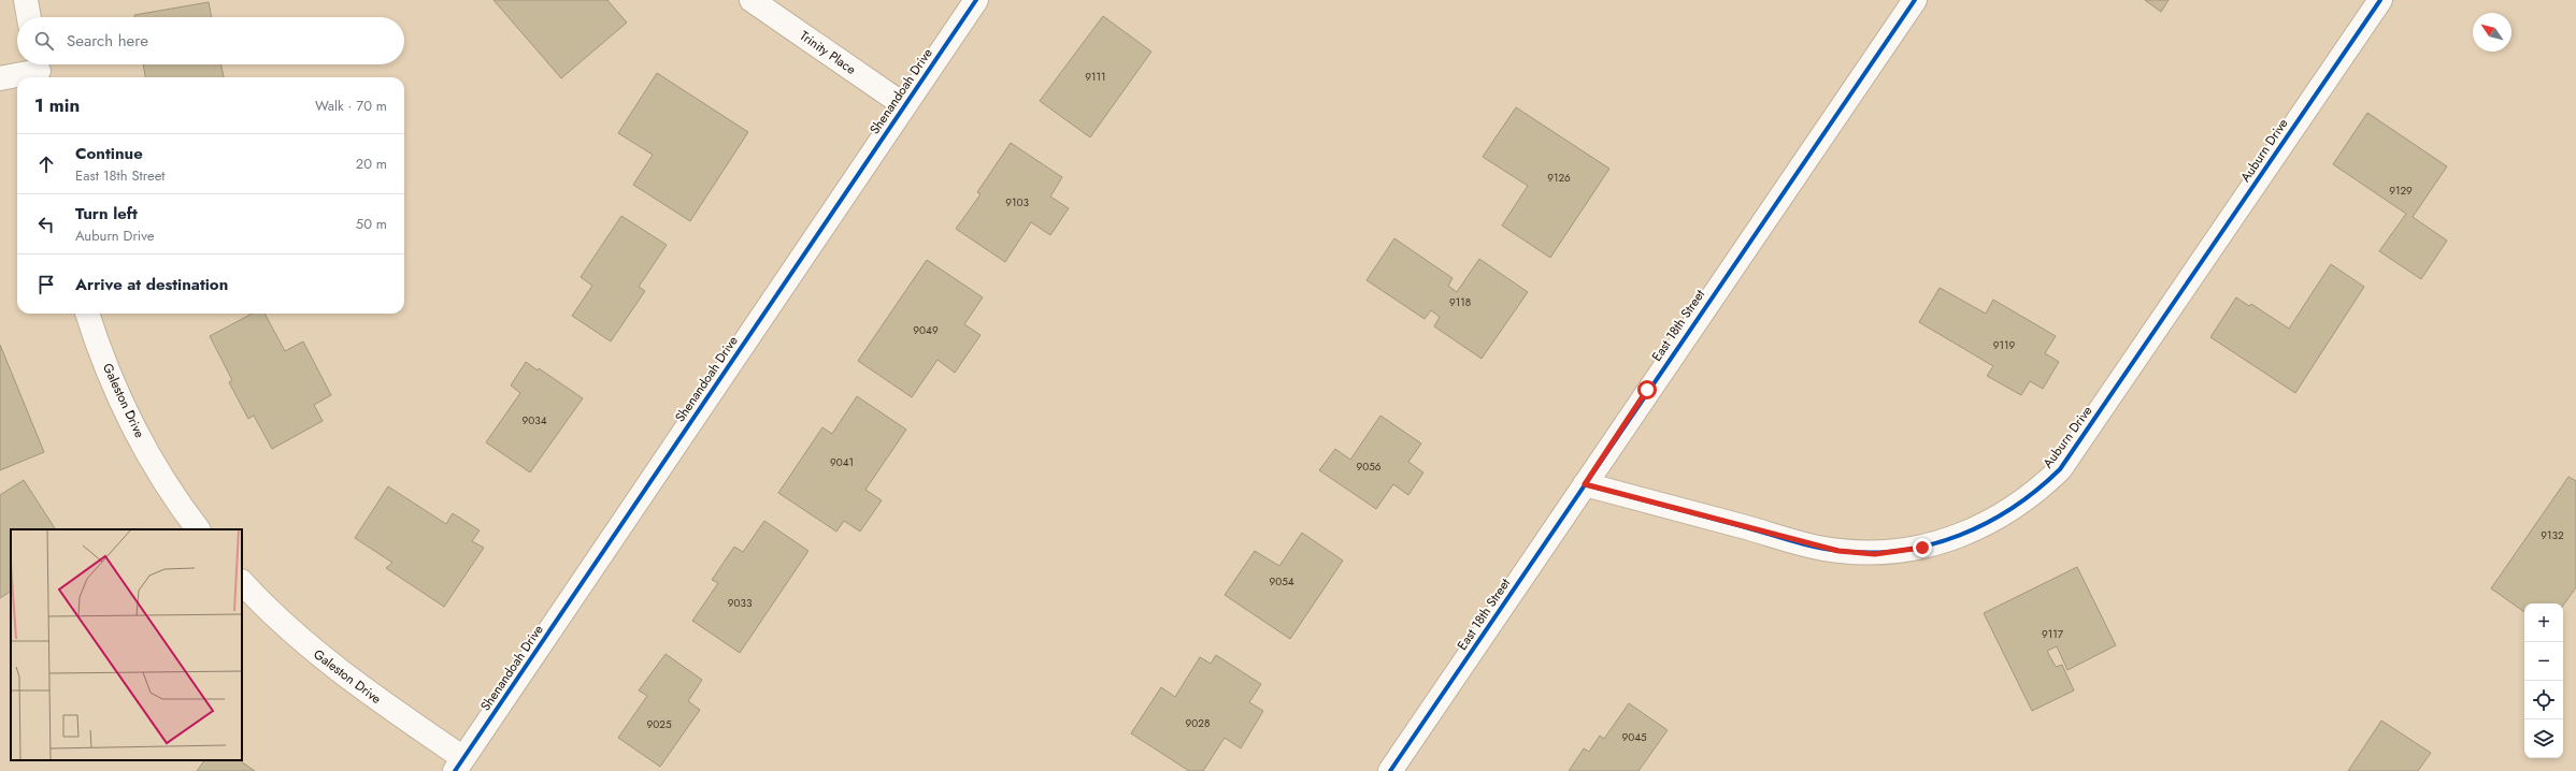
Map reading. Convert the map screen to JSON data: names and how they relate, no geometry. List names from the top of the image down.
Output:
{
  "streets": {
    "street": [
      "Trinity Place",
      "Shenandoah Drive",
      "Auburn Drive",
      "East 18th Street",
      "Galeston Drive"
    ]
  },
  "crossings": [
    ["Trinity Place", "Shenandoah Drive"],
    ["Shenandoah Drive", "Galeston Drive"],
    ["Auburn Drive", "East 18th Street"]
  ],
  "house_numbers": [
    "9111",
    "9126",
    "9129",
    "9103",
    "9118",
    "9049",
    "9119",
    "9034",
    "9041",
    "9056",
    "9132",
    "9054",
    "9033",
    "9117",
    "9028",
    "9025",
    "9045"
  ],
  "north": "top left",
  "page": {
    "search": "Search here",
    "heading": ["1 min", "Walk · 70 m"],
    "list": [
      ["Continue", "East 18th Street", "20 m"],
      ["Turn left", "Auburn Drive", "50 m"],
      "Arrive at destination"
    ],
    "map_buttons": ["+", "−"]
  }
}
